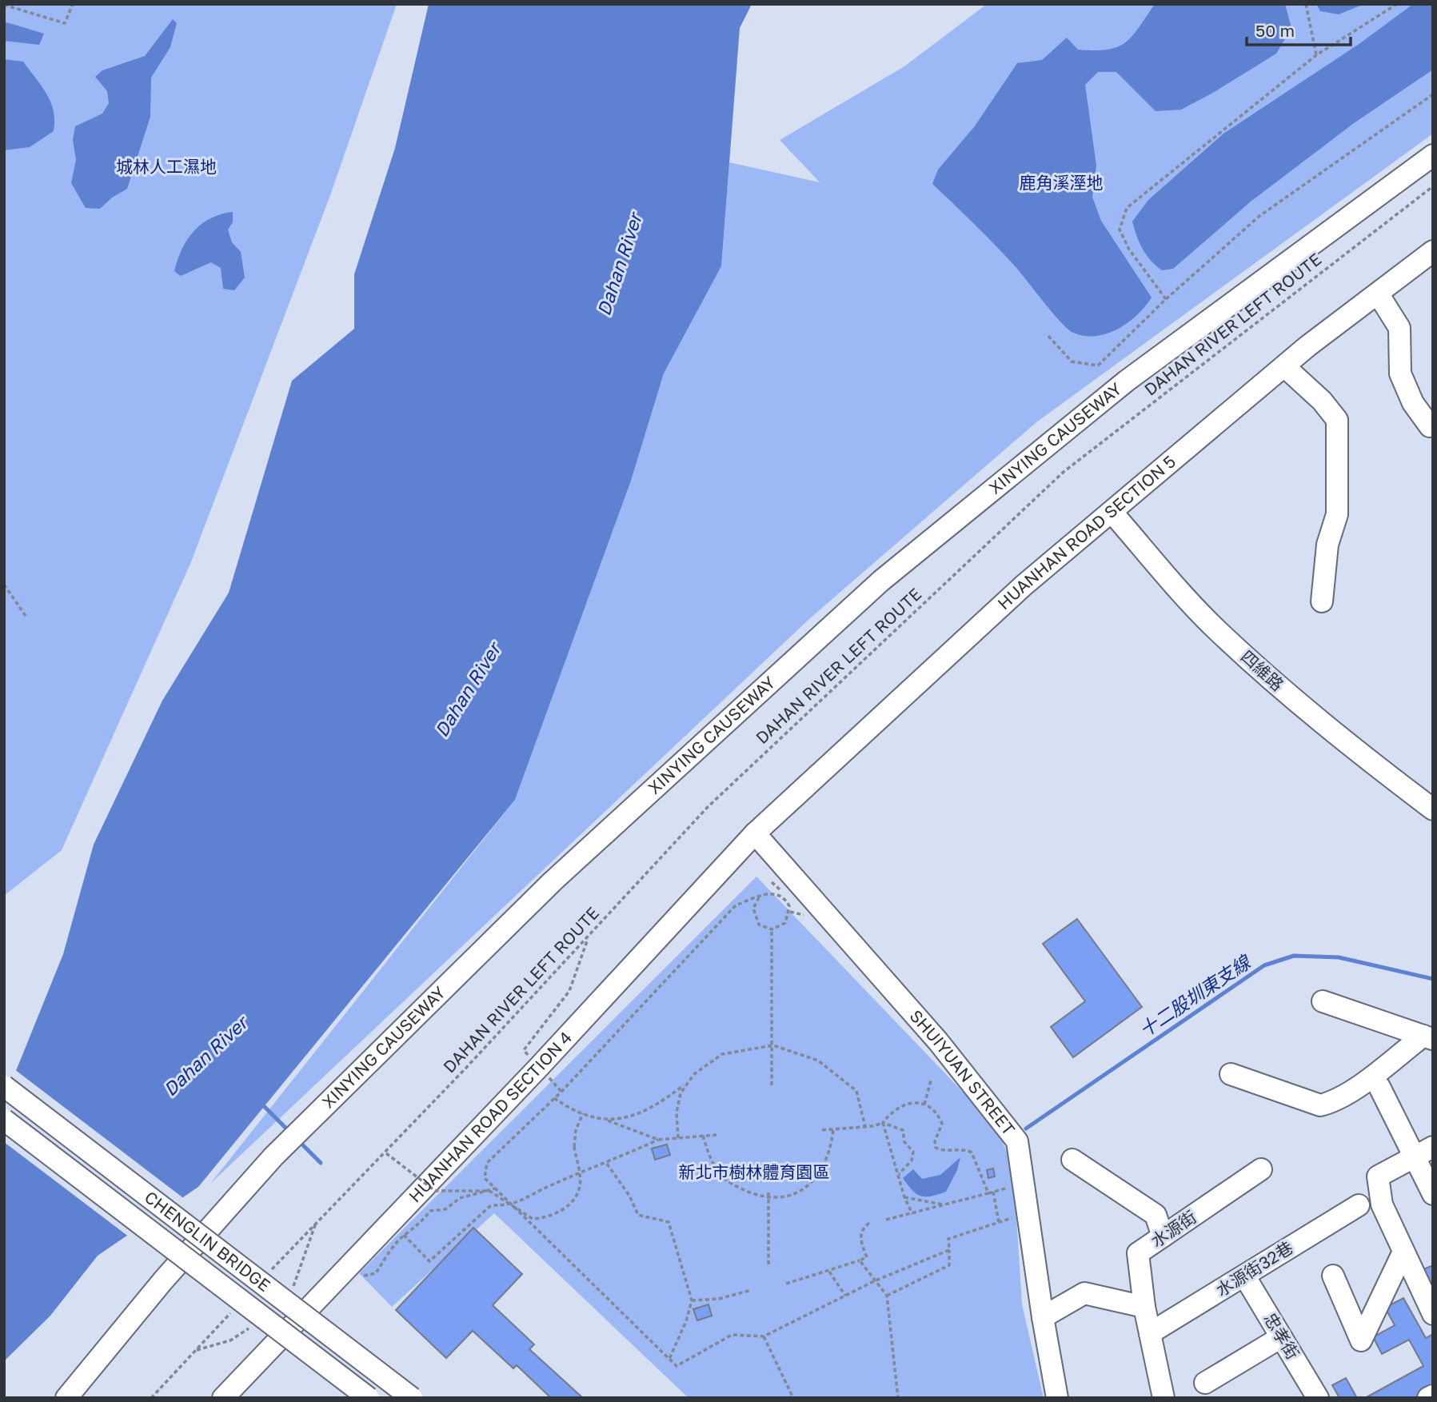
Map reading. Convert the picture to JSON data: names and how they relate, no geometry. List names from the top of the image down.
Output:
{
  "streets": {
    "street": [
      "XINYING CAUSEWAY",
      "HUANHAN ROAD SECTION 5",
      "四維路",
      "SHUIYUAN STREET",
      "HUANHAN ROAD SECTION 4",
      "水源街",
      "CHENGLIN BRIDGE",
      "水源街32巷",
      "忠孝街"
    ],
    "path": ["DAHAN RIVER LEFT ROUTE"]
  },
  "crossings": [
    ["HUANHAN ROAD SECTION 5", "四維路"],
    ["HUANHAN ROAD SECTION 5", "SHUIYUAN STREET"],
    ["HUANHAN ROAD SECTION 5", "HUANHAN ROAD SECTION 4"],
    ["SHUIYUAN STREET", "HUANHAN ROAD SECTION 4"],
    ["水源街32巷", "忠孝街"]
  ],
  "water": ["Dahan River", "十二股圳東支線"],
  "parks": ["城林人工濕地", "鹿角溪溼地", "新北市樹林體育園區"],
  "scale_bar": "50 m"
}
